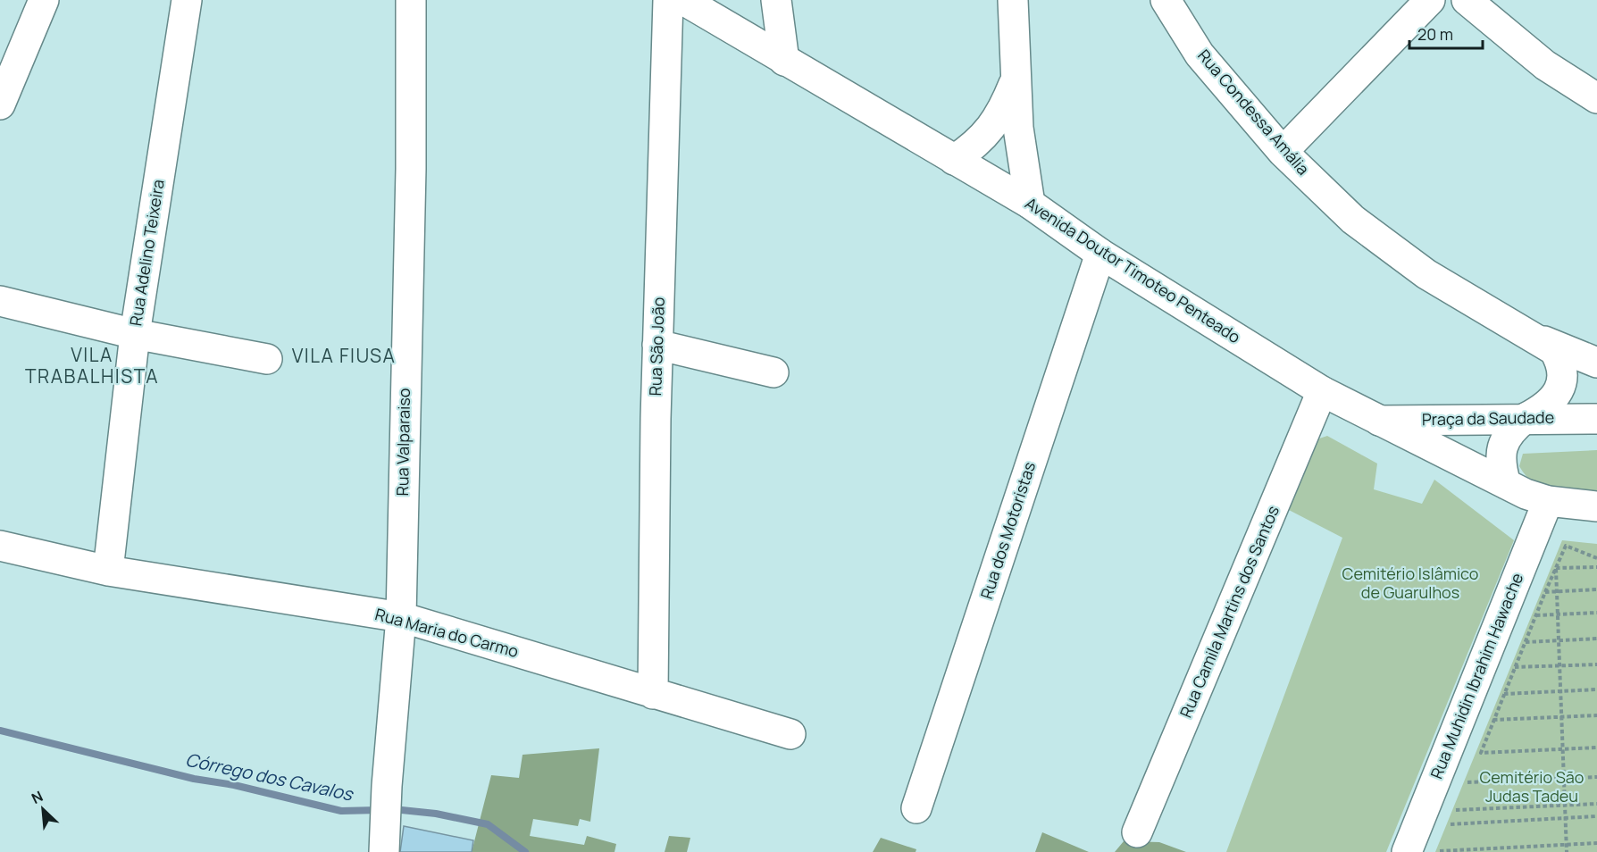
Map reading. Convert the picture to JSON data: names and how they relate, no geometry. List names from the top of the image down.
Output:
{
  "streets": {
    "street": [
      "Rua Condessa Amália",
      "Rua Adelino Teixeira",
      "Avenida Doutor Timoteo Penteado",
      "Rua São João",
      "Praça da Saudade",
      "Rua Valparaiso",
      "Rua dos Motoristas",
      "Rua Camila Martins dos Santos",
      "Rua Maria do Carmo",
      "Rua Muhidin Ibrahim Hawache"
    ]
  },
  "crossings": [
    ["Rua Condessa Amália", "Avenida Doutor Timoteo Penteado"],
    ["Rua Condessa Amália", "Praça da Saudade"],
    ["Rua Adelino Teixeira", "Rua Maria do Carmo"],
    ["Avenida Doutor Timoteo Penteado", "Praça da Saudade"],
    ["Avenida Doutor Timoteo Penteado", "Rua dos Motoristas"],
    ["Avenida Doutor Timoteo Penteado", "Rua Camila Martins dos Santos"],
    ["Avenida Doutor Timoteo Penteado", "Rua Muhidin Ibrahim Hawache"],
    ["Rua São João", "Rua Maria do Carmo"],
    ["Rua Valparaiso", "Rua Maria do Carmo"]
  ],
  "districts": ["VILA TRABALHISTA", "VILA FIUSA"],
  "water": ["Córrego dos Cavalos"],
  "parks": ["Cemitério Islâmico de Guarulhos", "Cemitério São Judas Tadeu"],
  "scale_bar": "20 m",
  "north": "top left"
}
